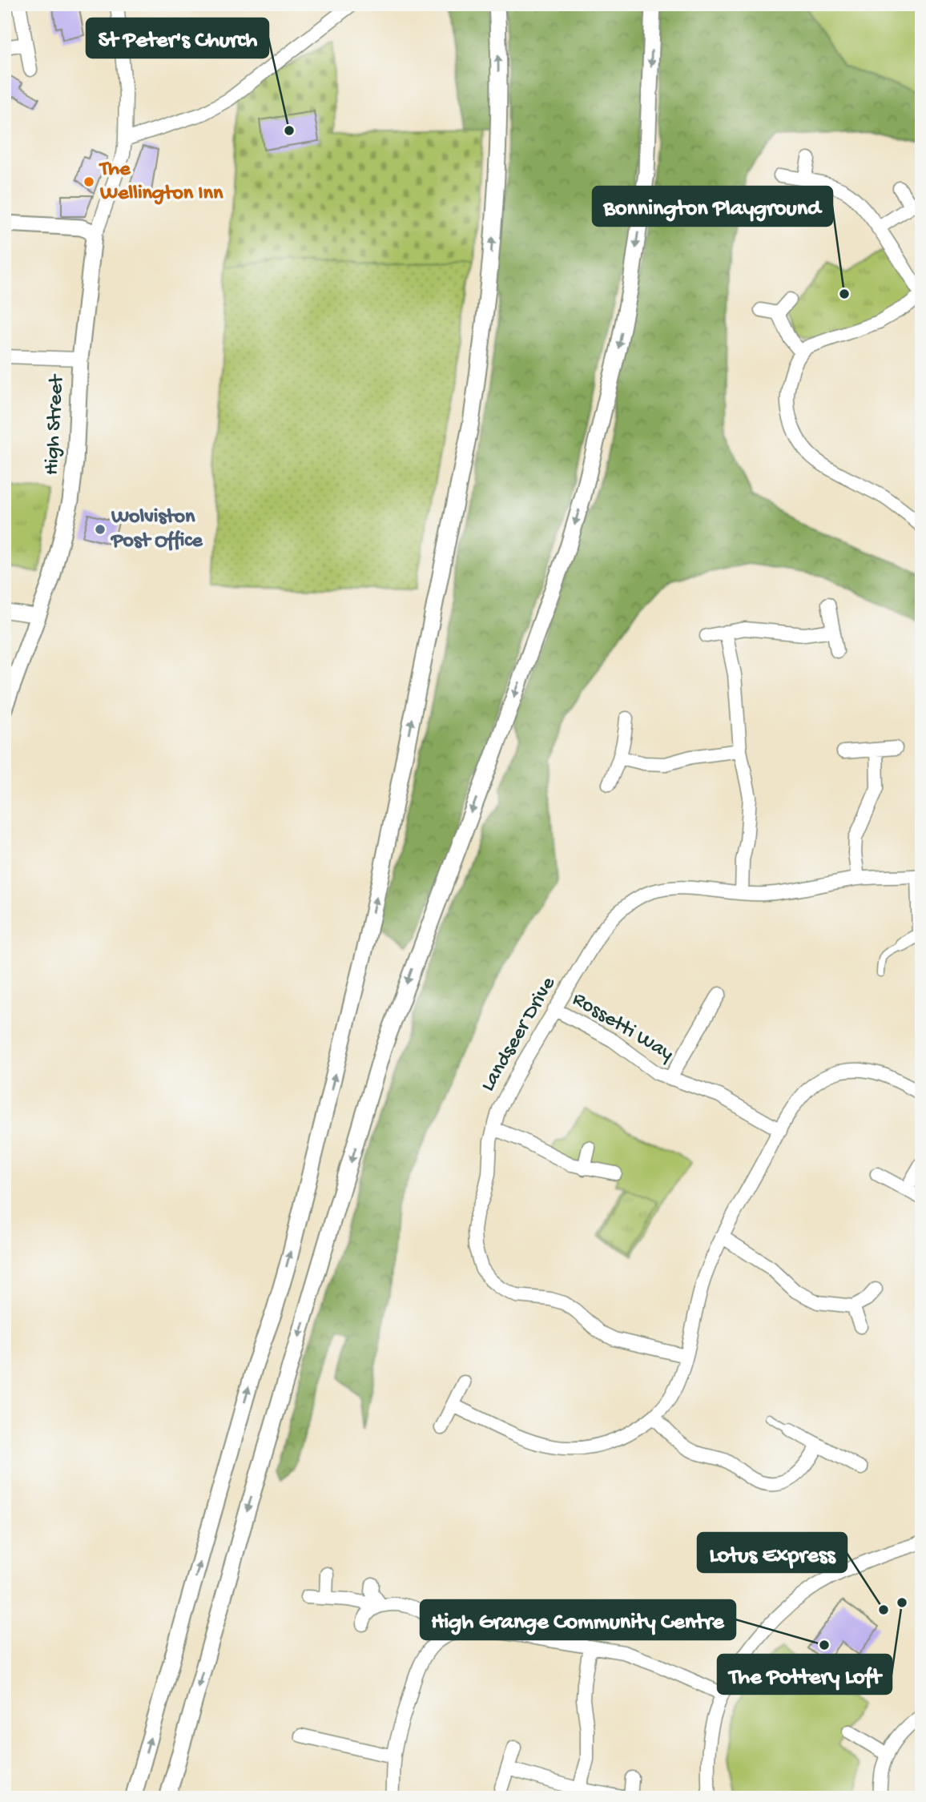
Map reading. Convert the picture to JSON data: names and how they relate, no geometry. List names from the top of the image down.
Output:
{
  "streets": {
    "street": ["High Street", "Rossetti Way", "Landseer Drive"]
  },
  "crossings": [
    ["Rossetti Way", "Landseer Drive"]
  ],
  "places": [
    "St Peter's Church",
    "The Wellington Inn",
    "Bonnington Playground",
    "Wolviston Post Office",
    "The Pottery Loft",
    "Lotus Express",
    "High Grange Community Centre"
  ]
}
